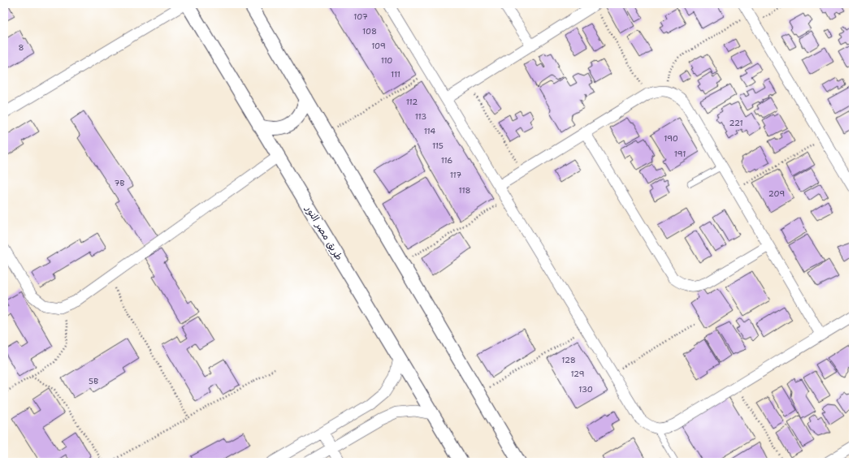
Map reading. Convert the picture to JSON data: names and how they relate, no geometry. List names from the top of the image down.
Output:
{
  "streets": {
    "street": ["طريق مصر النور"]
  },
  "house_numbers": [
    "107",
    "108",
    "109",
    "8",
    "110",
    "111",
    "112",
    "113",
    "221",
    "114",
    "190",
    "115",
    "191",
    "116",
    "117",
    "7B",
    "118",
    "209",
    "128",
    "129",
    "5B",
    "130"
  ]
}
